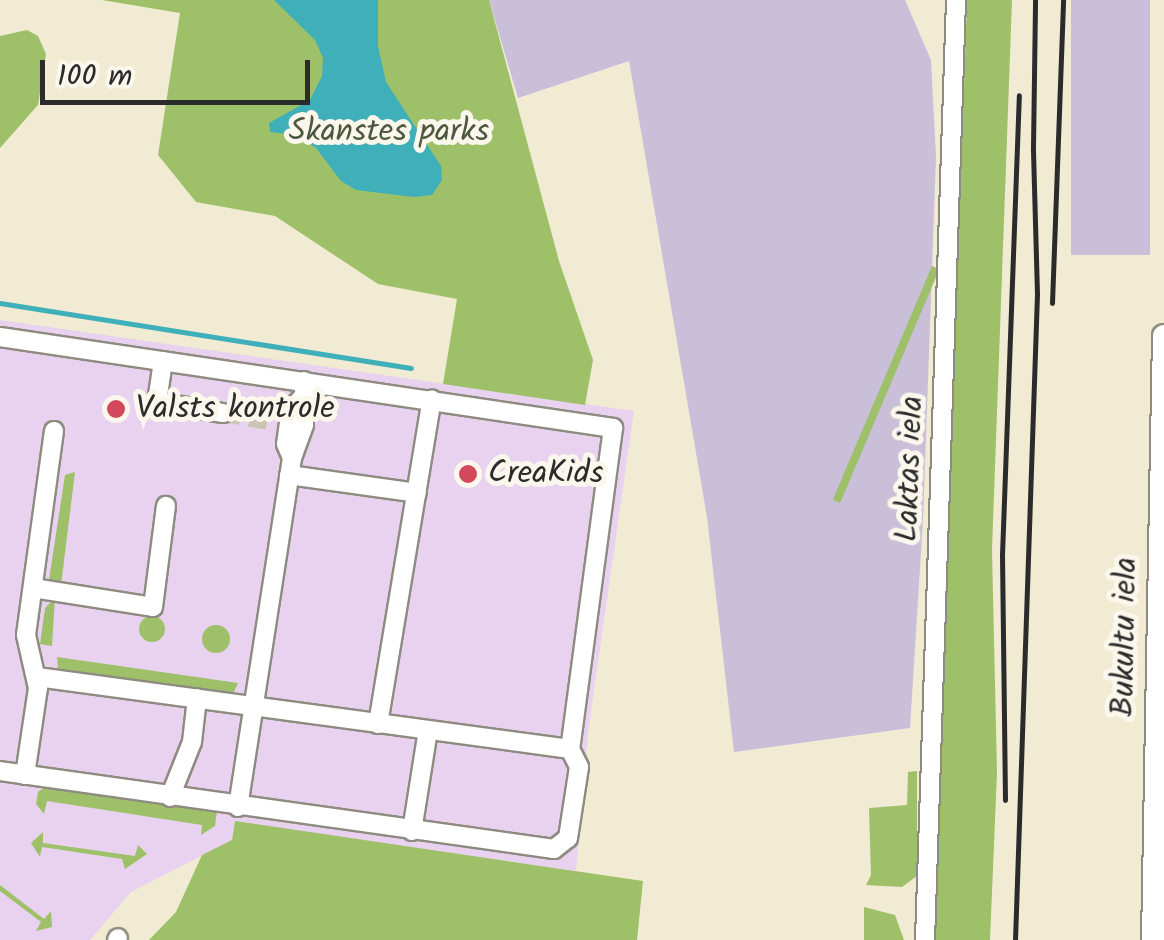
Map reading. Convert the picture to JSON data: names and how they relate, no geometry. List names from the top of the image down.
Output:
{
  "streets": {
    "street": ["Laktas iela", "Bukultu iela"]
  },
  "parks": ["Skanstes parks"],
  "places": ["Valsts kontrole", "CreaKids"],
  "scale_bar": "100 m"
}
